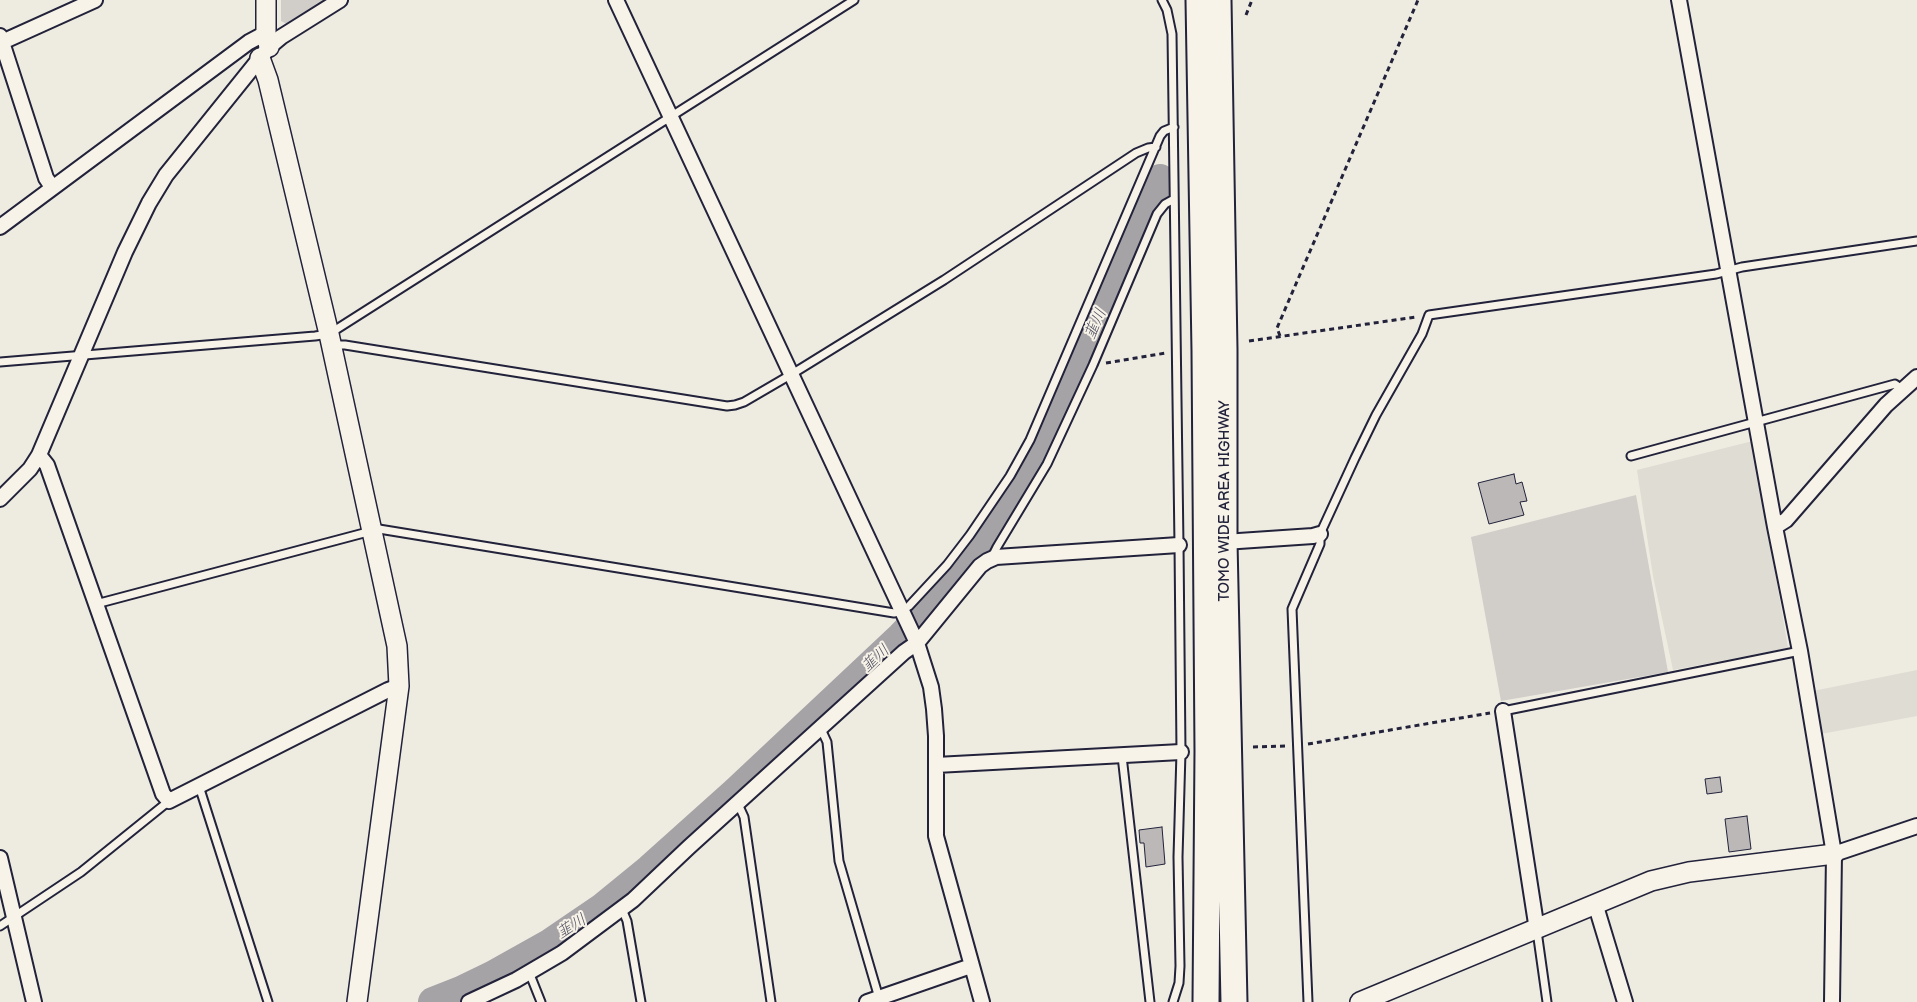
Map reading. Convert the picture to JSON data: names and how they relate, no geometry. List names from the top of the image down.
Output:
{
  "streets": {
    "highway": ["TOMO WIDE AREA HIGHWAY"]
  },
  "water": ["韮川"]
}
